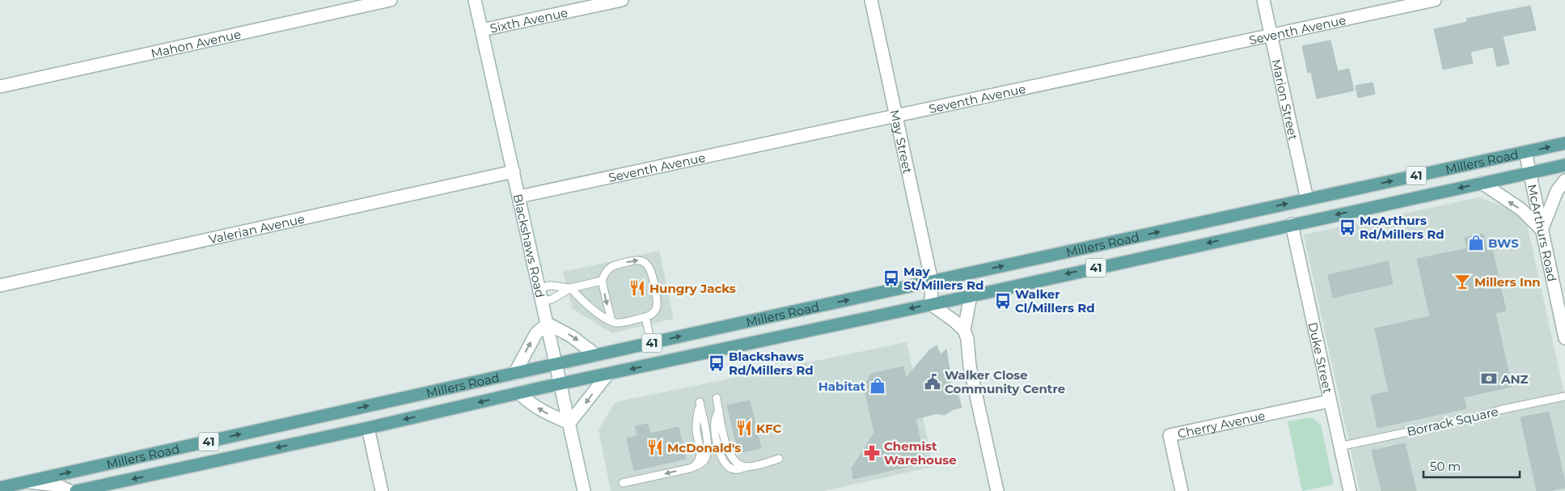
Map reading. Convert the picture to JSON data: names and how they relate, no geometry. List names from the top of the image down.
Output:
{
  "streets": {
    "main road": ["Millers Road", "41"],
    "street": [
      "Sixth Avenue",
      "Seventh Avenue",
      "Mahon Avenue",
      "Marion Street",
      "May Street",
      "Valerian Avenue",
      "McArthurs Road",
      "Blackshaws Road",
      "Duke Street",
      "Cherry Avenue"
    ],
    "lane": ["Borrack Square"]
  },
  "crossings": [
    ["Sixth Avenue", "Blackshaws Road"],
    ["Seventh Avenue", "Marion Street"],
    ["Seventh Avenue", "May Street"],
    ["Seventh Avenue", "Blackshaws Road"],
    ["Marion Street", "Millers Road"],
    ["May Street", "Millers Road"],
    ["Millers Road", "McArthurs Road"],
    ["Millers Road", "Blackshaws Road"],
    ["Millers Road", "Duke Street"],
    ["Valerian Avenue", "Blackshaws Road"],
    ["Duke Street", "Borrack Square"],
    ["Duke Street", "Cherry Avenue"]
  ],
  "places": {
    "bus stop": [
      "McArthurs Rd/Millers Rd",
      "May St/Millers Rd",
      "Walker Cl/Millers Rd",
      "Blackshaws Rd/Millers Rd"
    ],
    "shop": ["BWS", "Habitat"],
    "bar": ["Millers Inn"],
    "restaurant": ["Hungry Jacks", "KFC", "McDonald's"],
    "bank": ["ANZ"],
    "public building": ["Walker Close Community Centre"],
    "pharmacy": ["Chemist Warehouse"]
  },
  "scale_bar": "50 m"
}
